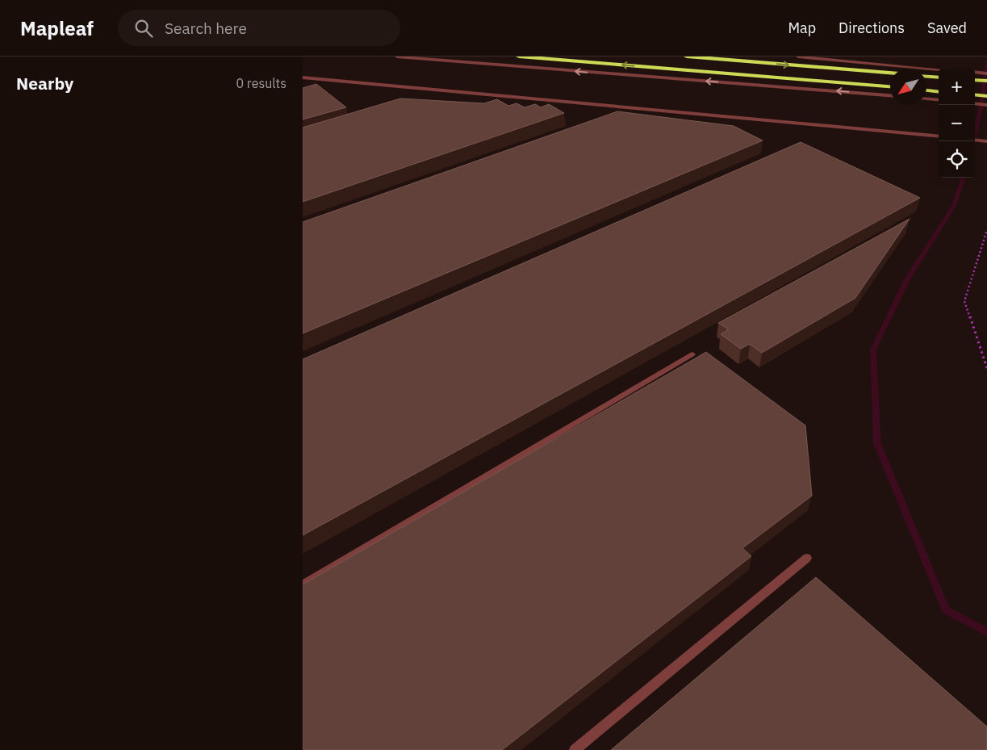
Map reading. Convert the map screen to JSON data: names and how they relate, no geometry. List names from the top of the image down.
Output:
{
  "north": "bottom left",
  "page": {
    "header": "Mapleaf",
    "search": "Search here",
    "nav": ["Map", "Directions", "Saved"],
    "heading": ["Nearby", "0 results"],
    "map_buttons": ["+", "−"]
  }
}
